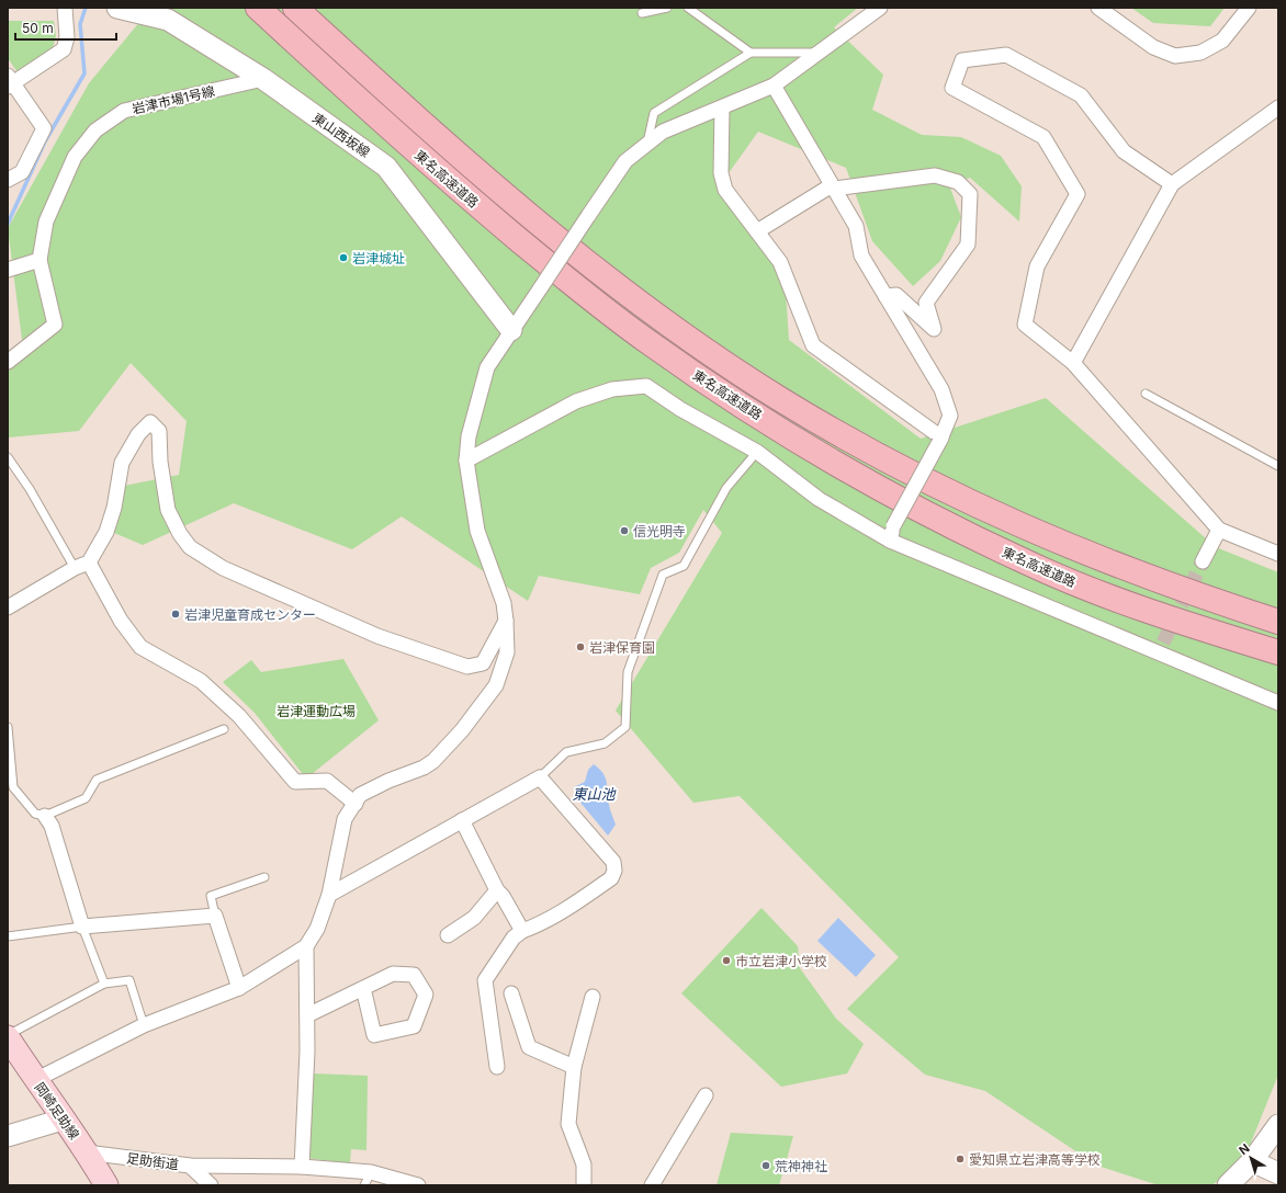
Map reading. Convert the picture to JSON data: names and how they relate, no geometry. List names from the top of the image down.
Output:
{
  "streets": {
    "highway": ["東名高速道路"],
    "main road": ["岡崎足助線"],
    "street": ["岩津市場1号線", "東山西坂線", "足助街道"]
  },
  "crossings": [
    ["岩津市場1号線", "東山西坂線"],
    ["岡崎足助線", "足助街道"]
  ],
  "water": ["東山池"],
  "parks": ["岩津運動広場"],
  "places": [
    "岩津城址",
    "信光明寺",
    "岩津児童育成センター",
    "岩津保育園",
    "市立岩津小学校",
    "愛知県立岩津高等学校",
    "荒神神社"
  ],
  "scale_bar": "50 m",
  "north": "top left"
}
